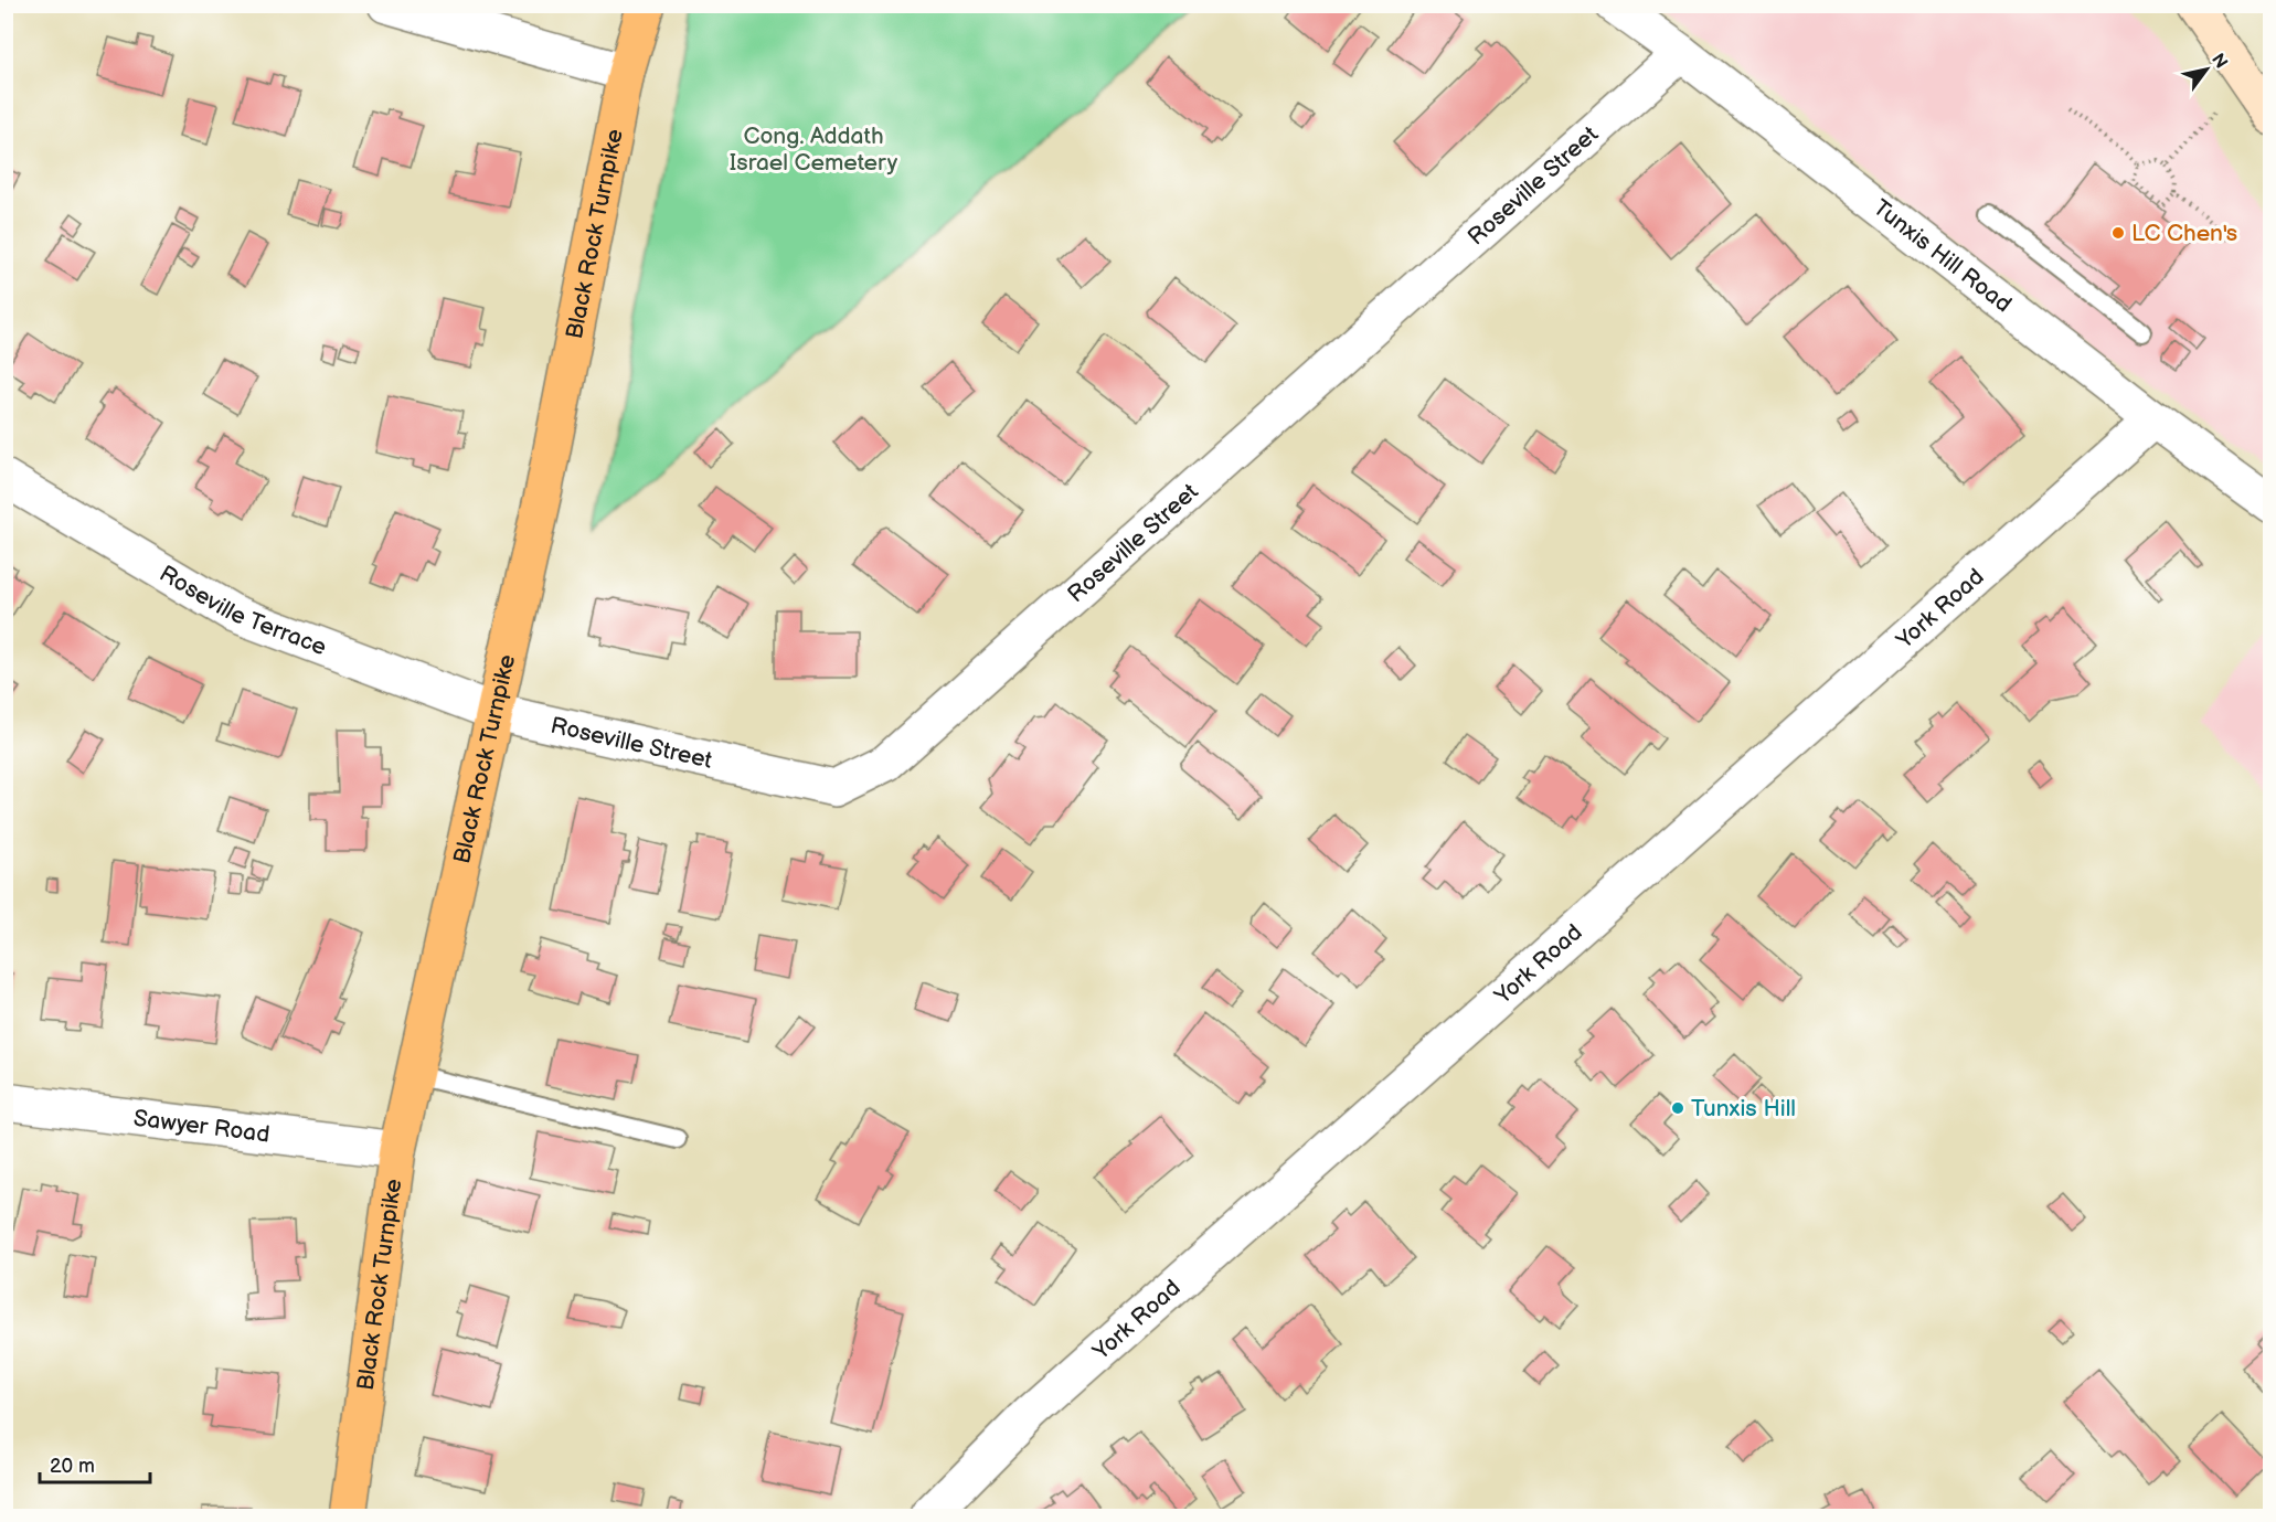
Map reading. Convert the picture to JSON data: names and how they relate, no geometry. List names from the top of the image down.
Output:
{
  "streets": {
    "main road": ["Black Rock Turnpike"],
    "street": [
      "Roseville Street",
      "Tunxis Hill Road",
      "Roseville Terrace",
      "York Road",
      "Sawyer Road"
    ]
  },
  "crossings": [
    ["Roseville Street", "Black Rock Turnpike"],
    ["Roseville Street", "Tunxis Hill Road"],
    ["Roseville Street", "Roseville Terrace"],
    ["Black Rock Turnpike", "Roseville Terrace"],
    ["Black Rock Turnpike", "Sawyer Road"],
    ["Tunxis Hill Road", "York Road"]
  ],
  "parks": ["Cong. Addath Israel Cemetery"],
  "places": ["LC Chen's", "Tunxis Hill"],
  "scale_bar": "20 m",
  "north": "top right"
}
